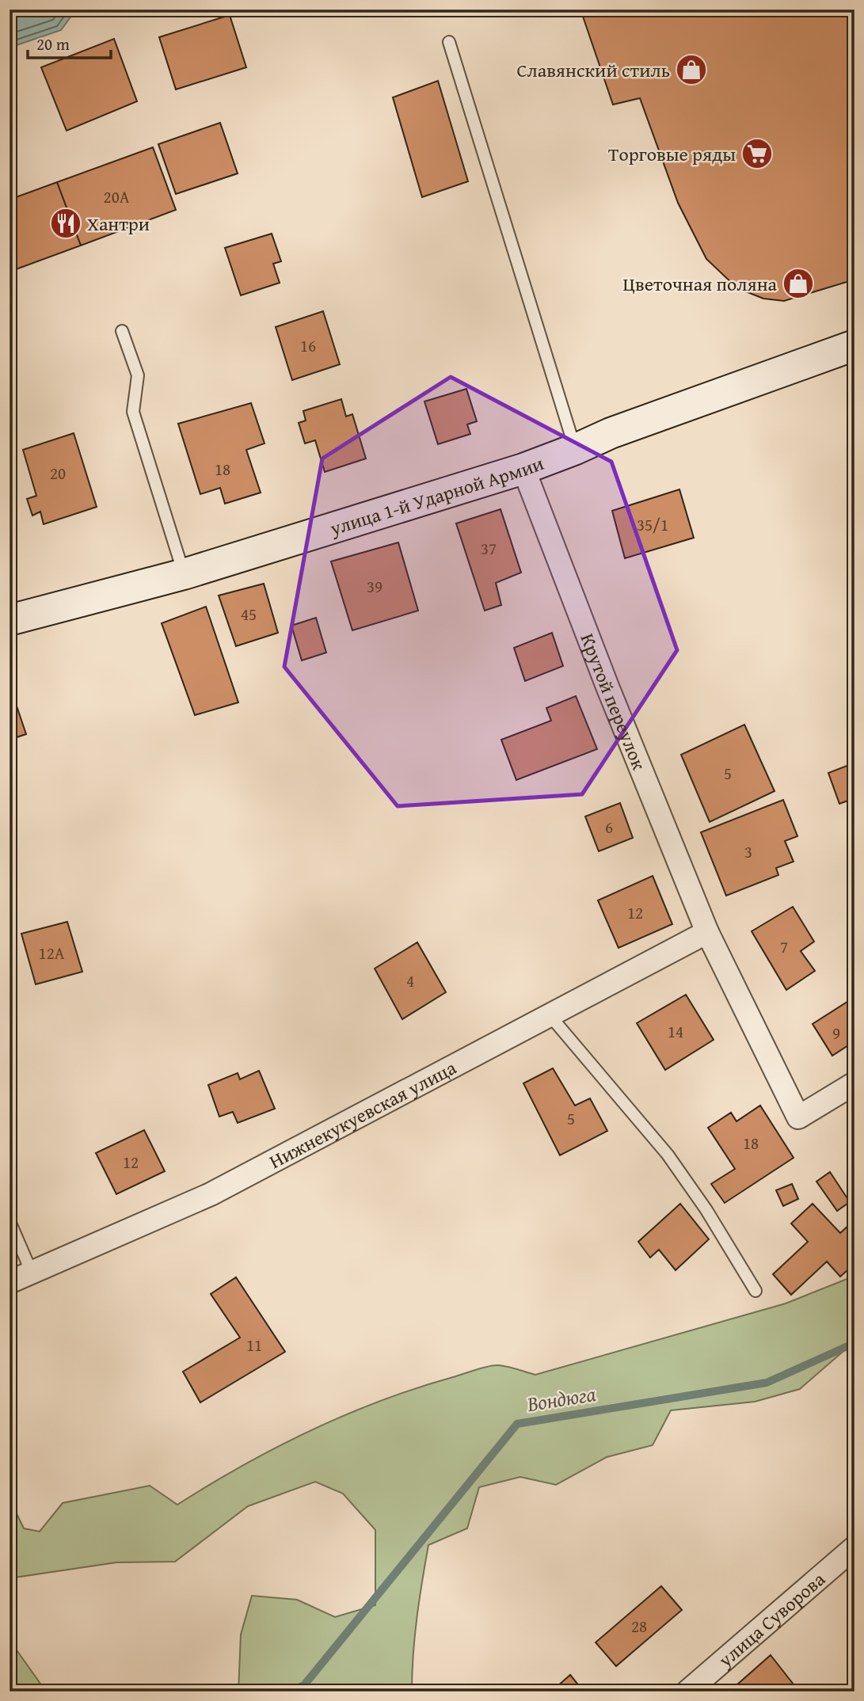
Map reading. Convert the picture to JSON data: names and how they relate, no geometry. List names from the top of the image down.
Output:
{
  "streets": {
    "main road": ["улица 1-й Ударной Армии"],
    "street": ["Крутой переулок", "Нижнекукуевская улица", "улица Суворова"]
  },
  "crossings": [
    ["улица 1-й Ударной Армии", "Крутой переулок"],
    ["Крутой переулок", "Нижнекукуевская улица"]
  ],
  "water": ["Вондюга"],
  "places": {
    "shop": ["Славянский стиль", "Цветочная поляна"],
    "supermarket": ["Торговые ряды"],
    "restaurant": ["Хантри"]
  },
  "house_numbers": [
    "20А",
    "16",
    "18",
    "20",
    "35/1",
    "37",
    "39",
    "45",
    "5",
    "6",
    "3",
    "12",
    "7",
    "12А",
    "4",
    "14",
    "9",
    "5",
    "18",
    "12",
    "11",
    "28"
  ],
  "scale_bar": "20 m"
}
